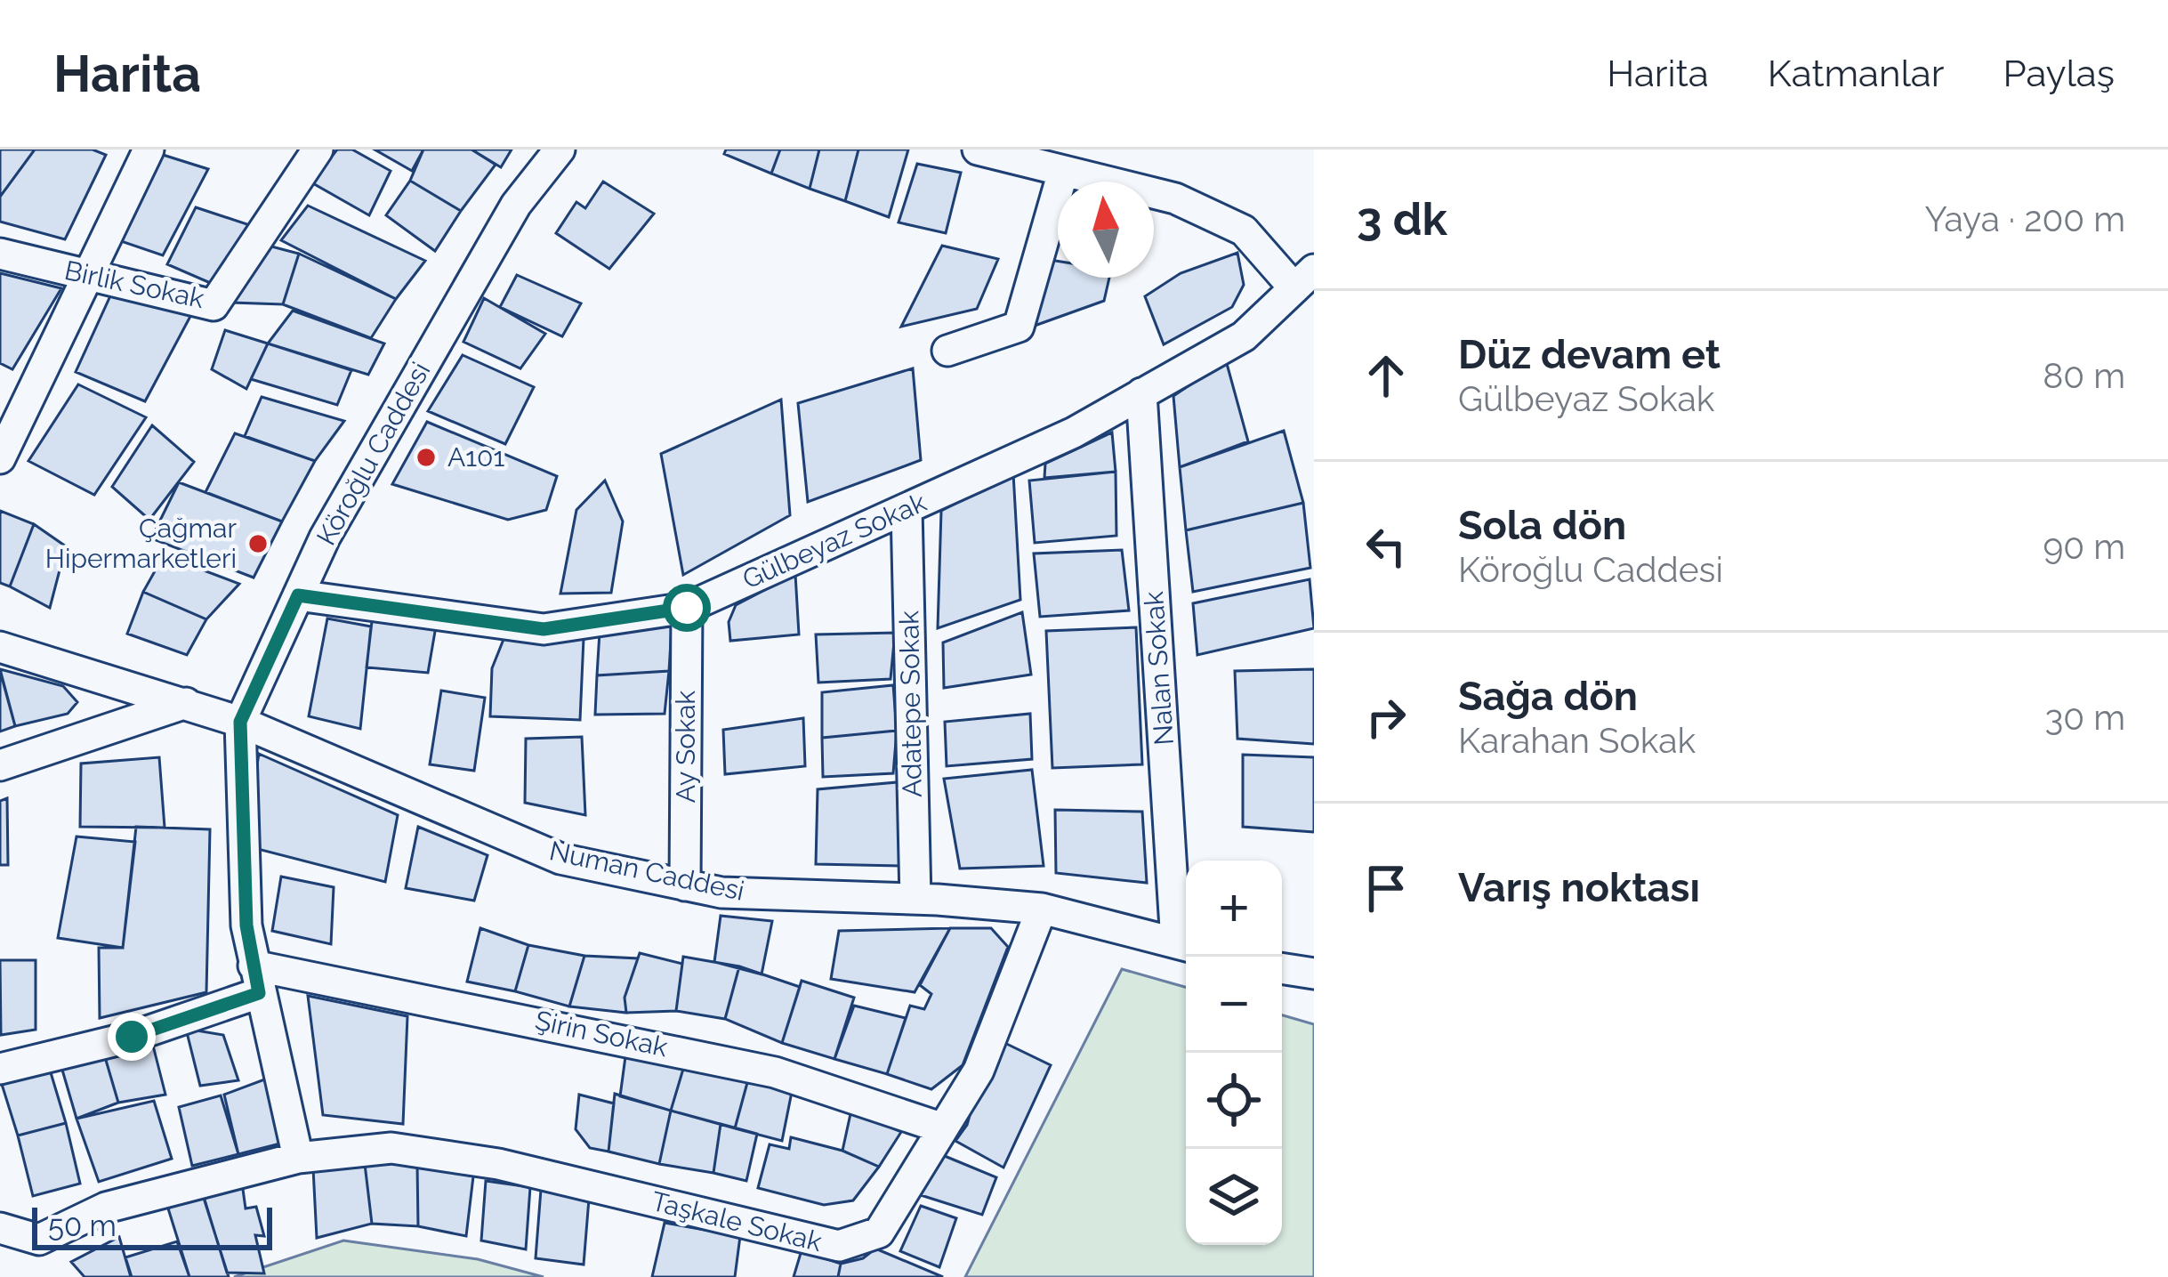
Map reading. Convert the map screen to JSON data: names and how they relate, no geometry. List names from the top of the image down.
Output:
{
  "streets": {
    "street": [
      "Birlik Sokak",
      "Köroğlu Caddesi",
      "Gülbeyaz Sokak",
      "Nalan Sokak",
      "Adatepe Sokak",
      "Ay Sokak",
      "Numan Caddesi",
      "Şirin Sokak",
      "Taşkale Sokak"
    ]
  },
  "crossings": [
    ["Köroğlu Caddesi", "Gülbeyaz Sokak"],
    ["Köroğlu Caddesi", "Numan Caddesi"],
    ["Köroğlu Caddesi", "Şirin Sokak"],
    ["Köroğlu Caddesi", "Taşkale Sokak"],
    ["Gülbeyaz Sokak", "Nalan Sokak"],
    ["Gülbeyaz Sokak", "Adatepe Sokak"],
    ["Gülbeyaz Sokak", "Ay Sokak"],
    ["Nalan Sokak", "Numan Caddesi"],
    ["Adatepe Sokak", "Numan Caddesi"],
    ["Ay Sokak", "Numan Caddesi"],
    ["Numan Caddesi", "Taşkale Sokak"],
    ["Şirin Sokak", "Taşkale Sokak"]
  ],
  "places": ["A101", "Çağmar Hipermarketleri"],
  "scale_bar": "50 m",
  "north": "top",
  "page": {
    "header": "Harita",
    "nav": ["Harita", "Katmanlar", "Paylaş"],
    "heading": ["3 dk", "Yaya · 200 m"],
    "list": [
      ["Düz devam et", "Gülbeyaz Sokak", "80 m"],
      ["Sola dön", "Köroğlu Caddesi", "90 m"],
      ["Sağa dön", "Karahan Sokak", "30 m"],
      "Varış noktası"
    ],
    "map_buttons": ["+", "−"],
    "scale": "50 m"
  }
}
